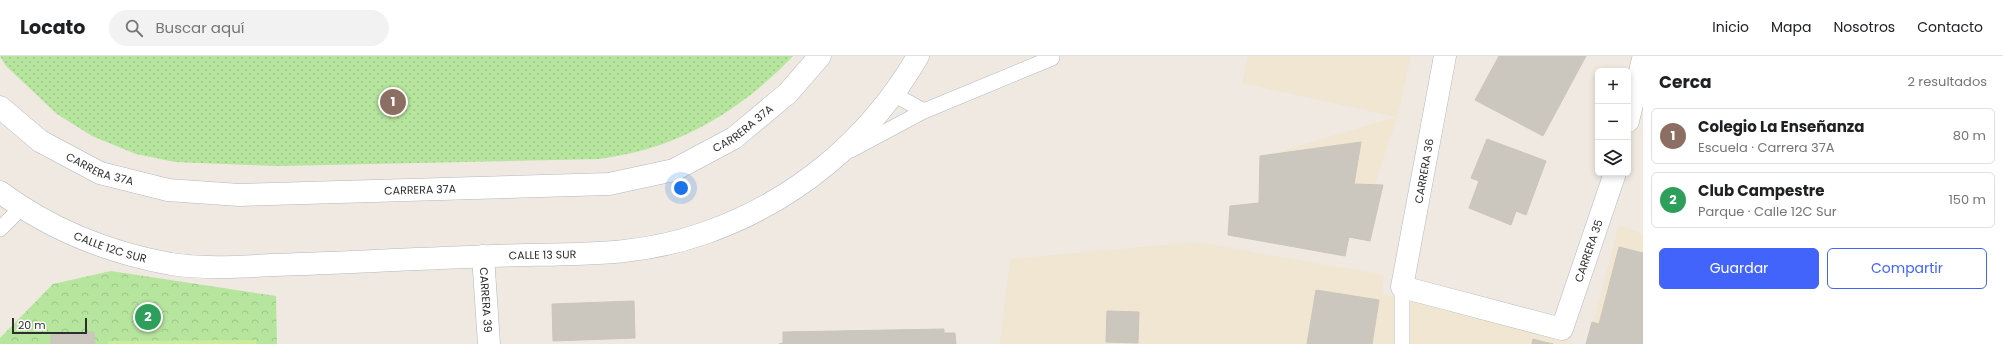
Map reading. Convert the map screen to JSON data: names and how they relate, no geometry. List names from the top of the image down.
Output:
{
  "streets": {
    "street": [
      "CARRERA 37A",
      "CARRERA 36",
      "CALLE 12C SUR",
      "CARRERA 35",
      "CALLE 13 SUR",
      "CARRERA 39"
    ]
  },
  "crossings": [
    ["CARRERA 36", "CARRERA 35"],
    ["CALLE 12C SUR", "CALLE 13 SUR"],
    ["CALLE 13 SUR", "CARRERA 39"]
  ],
  "scale_bar": "20 m",
  "page": {
    "header": "Locato",
    "search": "Buscar aquí",
    "nav": [
      "Inicio",
      "Mapa",
      "Nosotros",
      "Contacto"
    ],
    "heading": ["Cerca", "2 resultados"],
    "map_buttons": ["+", "−"],
    "pins": ["1", "2"],
    "list": [
      {
        "mark": "1",
        "name": "Colegio La Enseñanza",
        "note": "Escuela · Carrera 37A",
        "value": "80 m"
      },
      {
        "mark": "2",
        "name": "Club Campestre",
        "note": "Parque · Calle 12C Sur",
        "value": "150 m"
      }
    ],
    "buttons": ["Guardar", "Compartir"],
    "scale": "20 m"
  }
}
